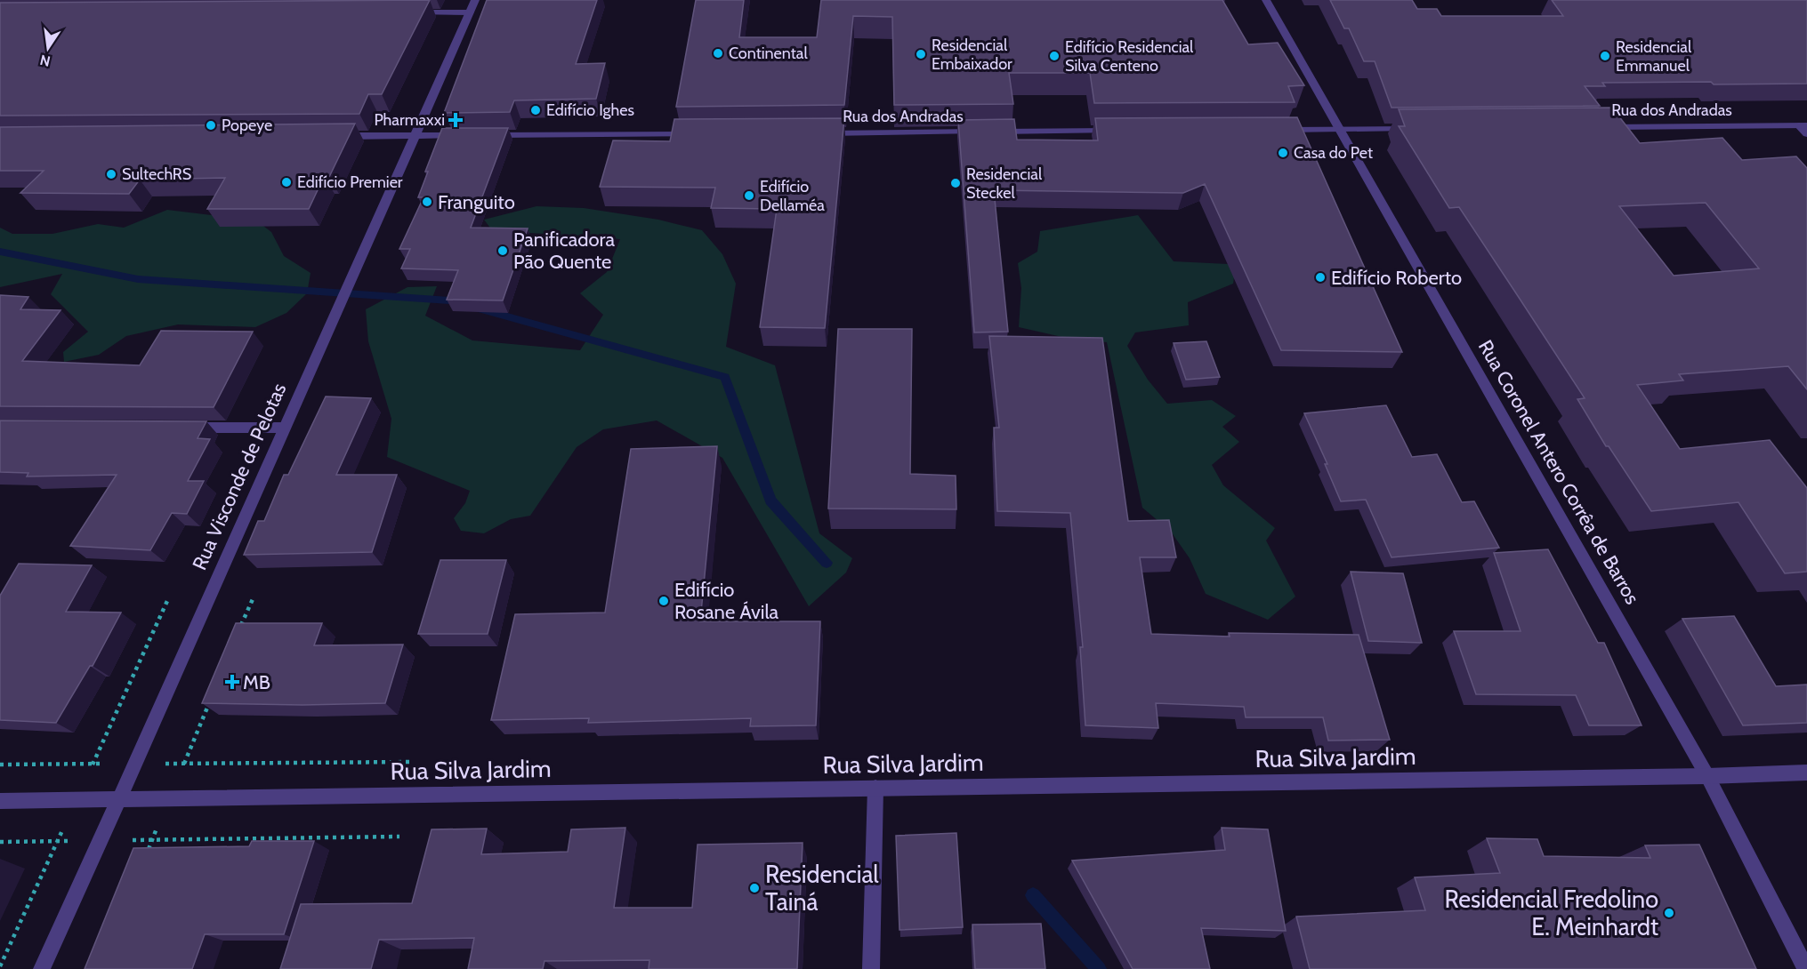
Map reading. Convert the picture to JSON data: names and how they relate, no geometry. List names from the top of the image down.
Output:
{
  "streets": {
    "street": [
      "Rua dos Andradas",
      "Rua Coronel Antero Corrêa de Barros",
      "Rua Visconde de Pelotas",
      "Rua Silva Jardim"
    ]
  },
  "crossings": [
    ["Rua Coronel Antero Corrêa de Barros", "Rua Silva Jardim"],
    ["Rua Visconde de Pelotas", "Rua Silva Jardim"]
  ],
  "places": {
    "other": [
      "Continental",
      "Residencial Embaixador",
      "Edifício Residencial Silva Centeno",
      "Residencial Emmanuel",
      "Edifício Ighes",
      "Popeye",
      "Casa do Pet",
      "SultechRS",
      "Edifício Premier",
      "Residencial Steckel",
      "Edifício Dellaméa",
      "Franguito",
      "Panificadora Pão Quente",
      "Edifício Roberto",
      "Edifício Rosane Ávila",
      "Residencial Tainá",
      "Residencial Fredolino E. Meinhardt"
    ],
    "health": ["Pharmaxxi", "MB"]
  },
  "north": "bottom"
}
